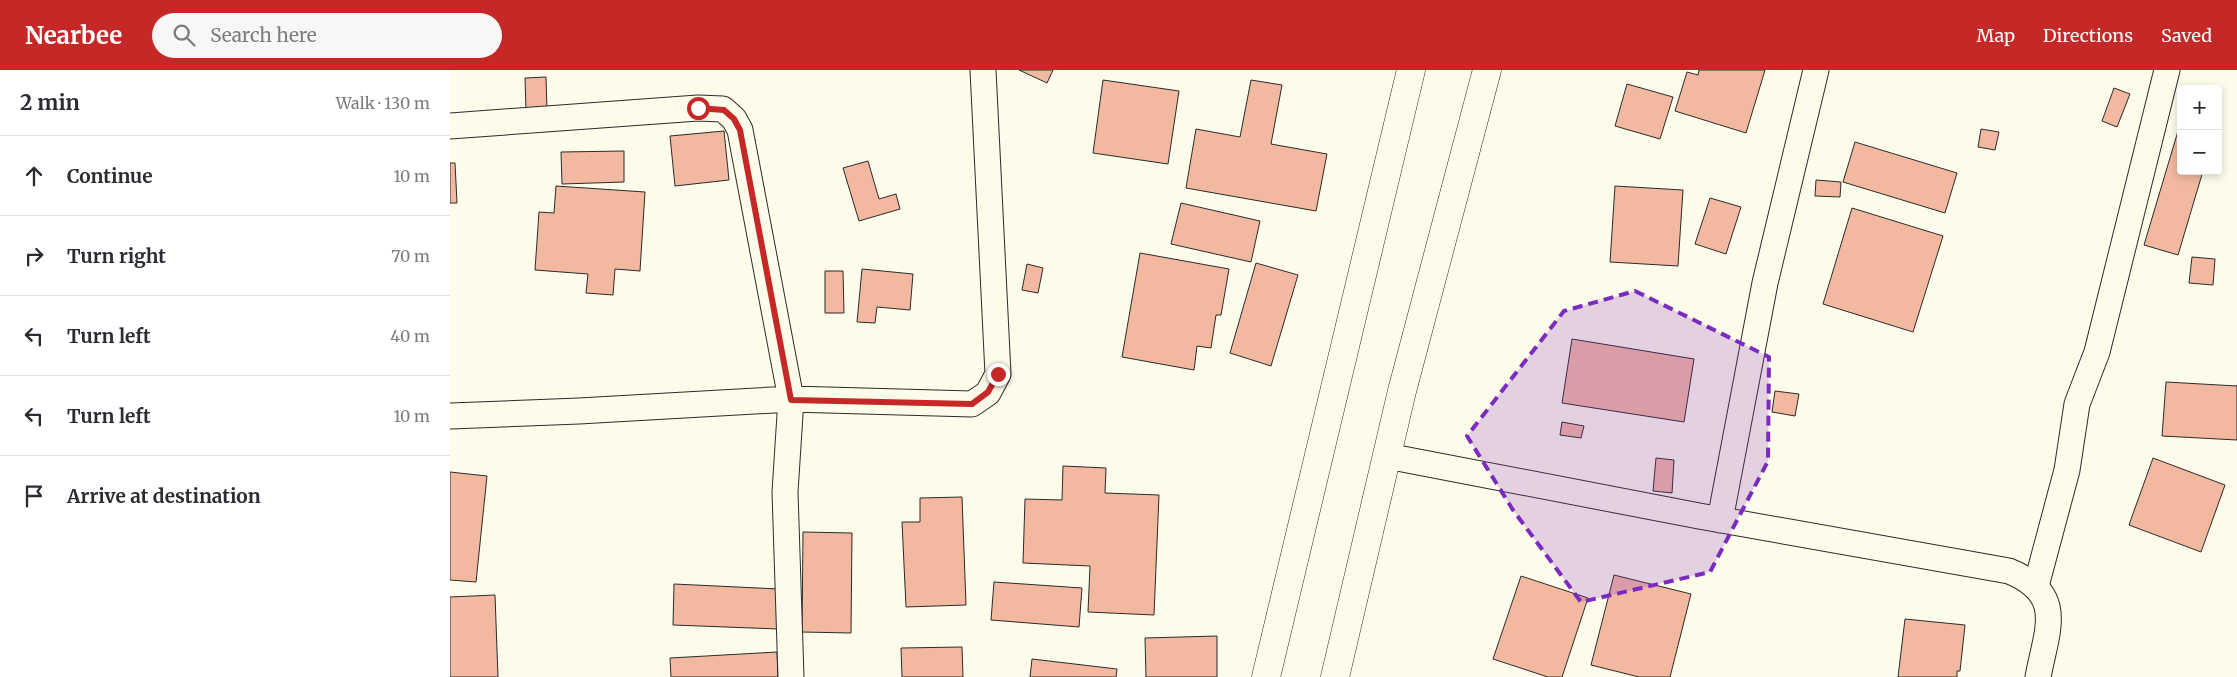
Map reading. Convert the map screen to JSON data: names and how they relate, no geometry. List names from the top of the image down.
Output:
{
  "page": {
    "header": "Nearbee",
    "search": "Search here",
    "nav": ["Map", "Directions", "Saved"],
    "heading": ["2 min", "Walk · 130 m"],
    "map_buttons": ["+", "−"],
    "list": [
      ["Continue", "10 m"],
      ["Turn right", "70 m"],
      ["Turn left", "40 m"],
      ["Turn left", "10 m"],
      "Arrive at destination"
    ]
  }
}
